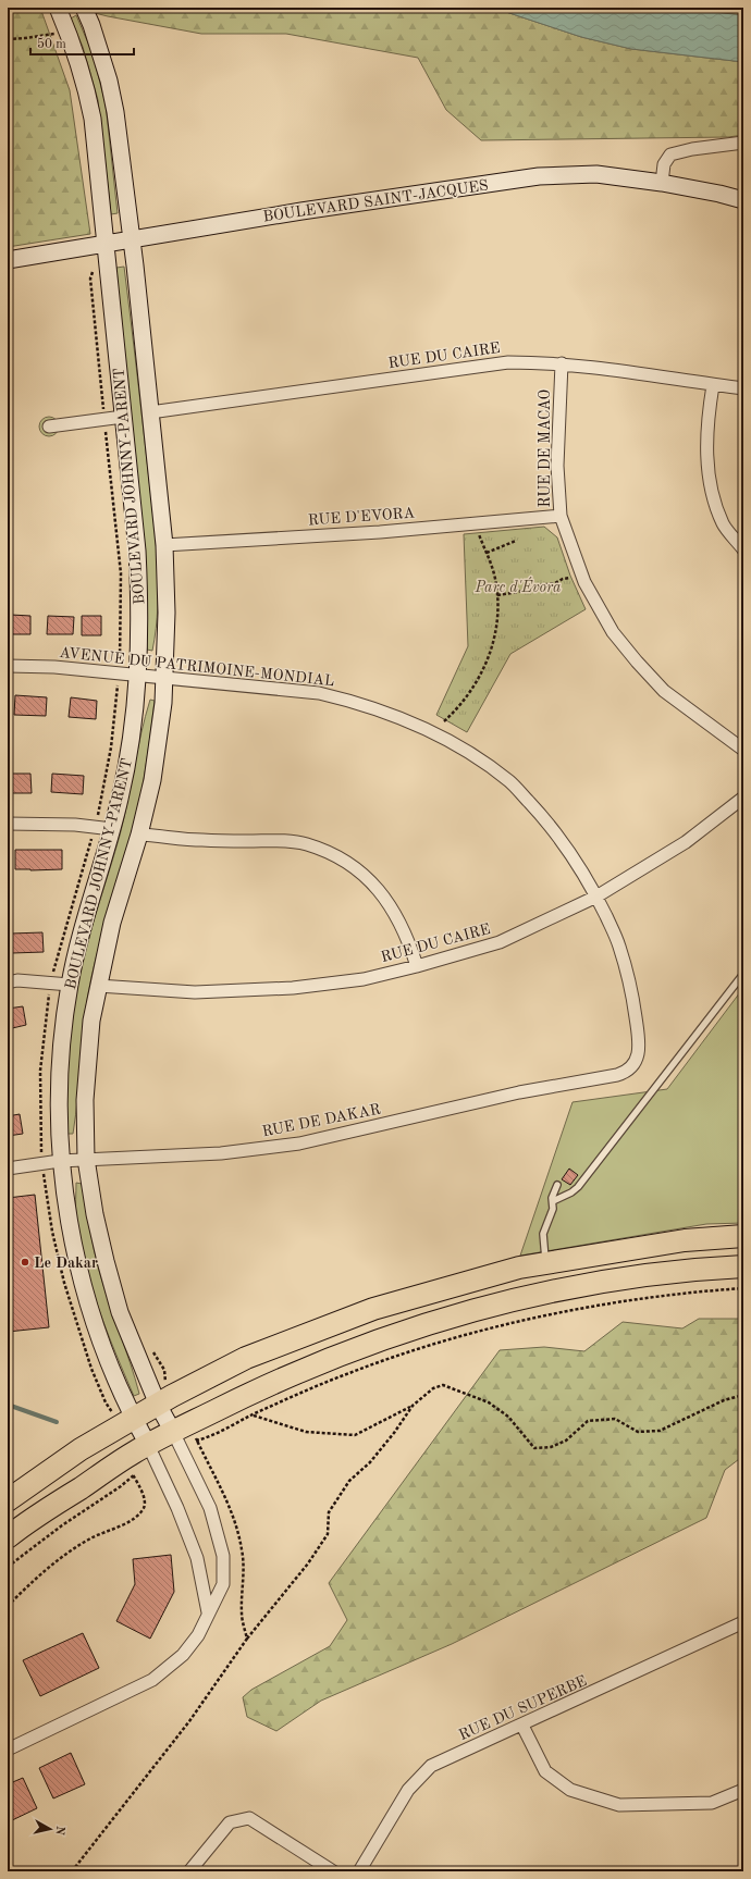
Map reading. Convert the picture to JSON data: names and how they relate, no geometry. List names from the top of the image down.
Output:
{
  "streets": {
    "street": [
      "BOULEVARD SAINT-JACQUES",
      "RUE DU CAIRE",
      "RUE DE MACAO",
      "BOULEVARD JOHNNY-PARENT",
      "RUE D'EVORA",
      "AVENUE DU PATRIMOINE-MONDIAL",
      "RUE DE DAKAR",
      "RUE DU SUPERBE"
    ]
  },
  "crossings": [
    ["BOULEVARD SAINT-JACQUES", "BOULEVARD JOHNNY-PARENT"],
    ["RUE DU CAIRE", "RUE DE MACAO"],
    ["RUE DU CAIRE", "BOULEVARD JOHNNY-PARENT"],
    ["RUE DU CAIRE", "AVENUE DU PATRIMOINE-MONDIAL"],
    ["RUE DE MACAO", "RUE D'EVORA"],
    ["BOULEVARD JOHNNY-PARENT", "RUE D'EVORA"],
    ["BOULEVARD JOHNNY-PARENT", "AVENUE DU PATRIMOINE-MONDIAL"],
    ["BOULEVARD JOHNNY-PARENT", "RUE DE DAKAR"],
    ["AVENUE DU PATRIMOINE-MONDIAL", "RUE DE DAKAR"]
  ],
  "parks": ["Parc d'Évora"],
  "places": ["Le Dakar"],
  "scale_bar": "50 m",
  "north": "right"
}
